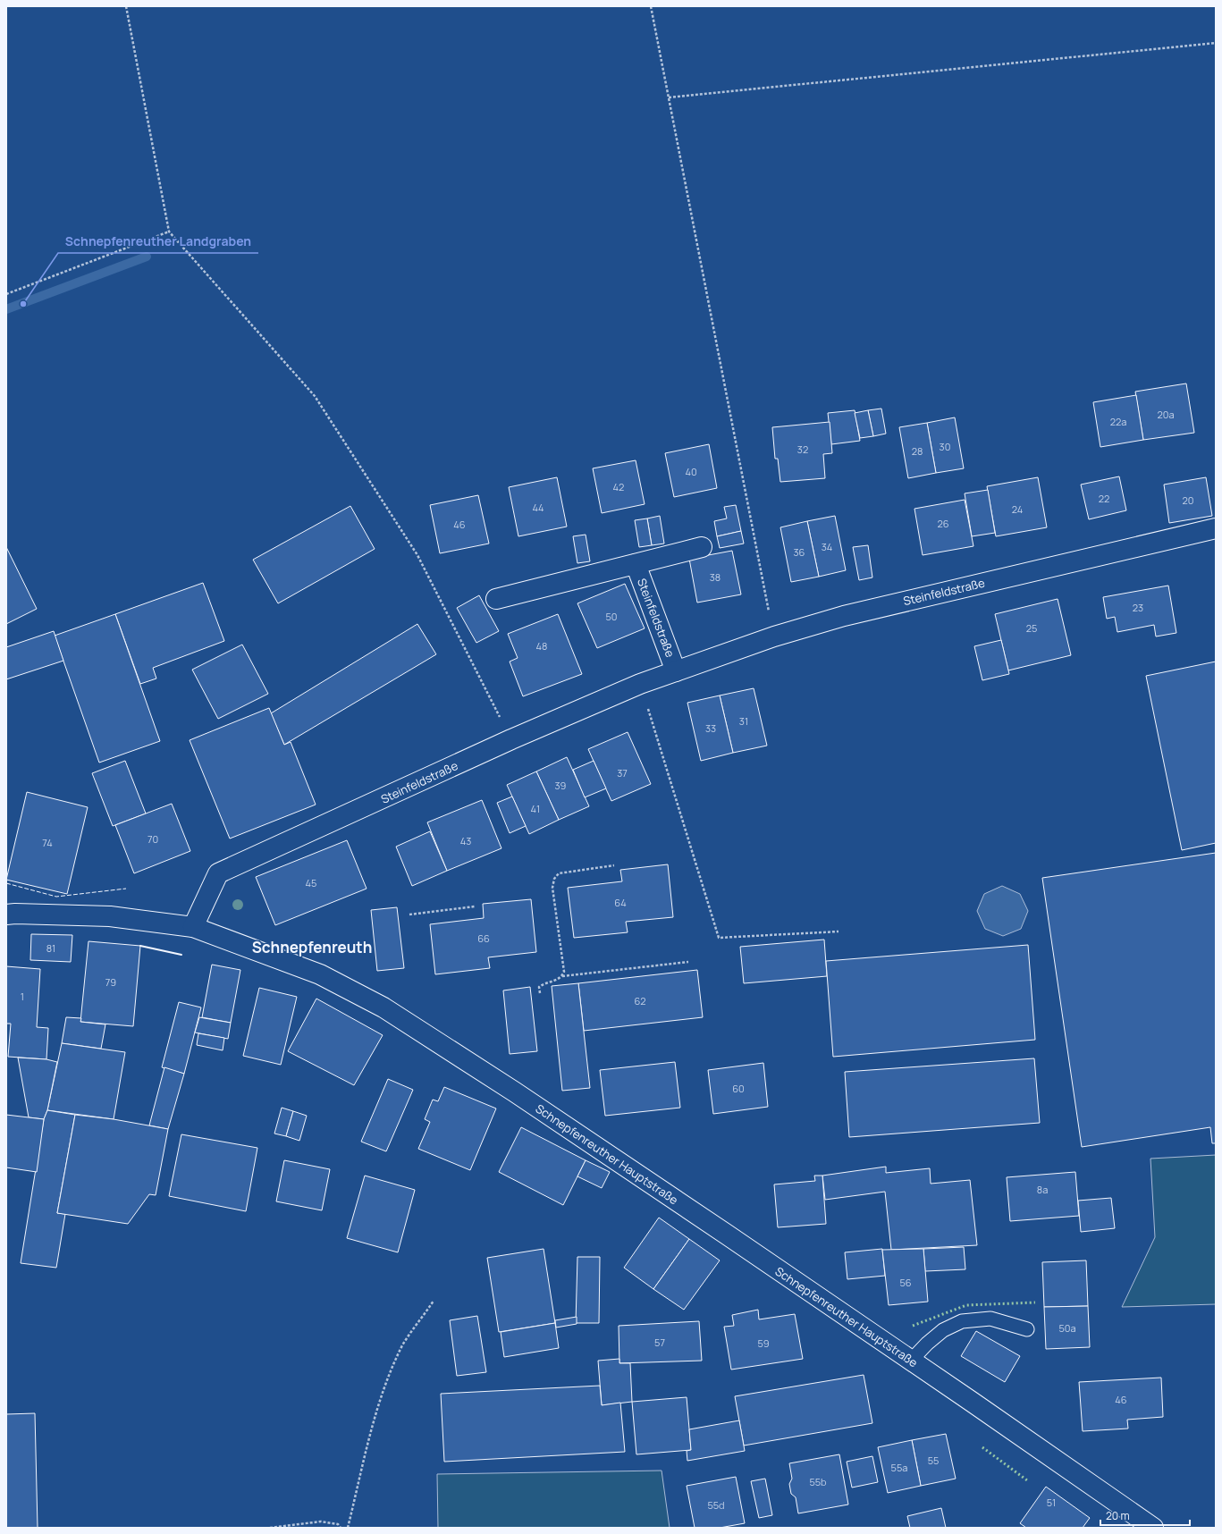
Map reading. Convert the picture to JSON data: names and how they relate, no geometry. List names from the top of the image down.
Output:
{
  "streets": {
    "street": ["Steinfeldstraße", "Schnepfenreuther Hauptstraße"]
  },
  "crossings": [
    ["Steinfeldstraße", "Schnepfenreuther Hauptstraße"]
  ],
  "districts": ["Schnepfenreuth"],
  "places": ["Schnepfenreuther Landgraben"],
  "house_numbers": [
    "20a",
    "22a",
    "30",
    "32",
    "28",
    "40",
    "42",
    "22",
    "20",
    "44",
    "24",
    "26",
    "46",
    "34",
    "36",
    "38",
    "23",
    "50",
    "25",
    "48",
    "31",
    "33",
    "37",
    "39",
    "41",
    "70",
    "43",
    "74",
    "45",
    "64",
    "66",
    "81",
    "79",
    "1",
    "62",
    "60",
    "8a",
    "56",
    "50a",
    "57",
    "59",
    "46",
    "55",
    "55a",
    "55b",
    "51",
    "55d"
  ],
  "scale_bar": "20 m"
}
